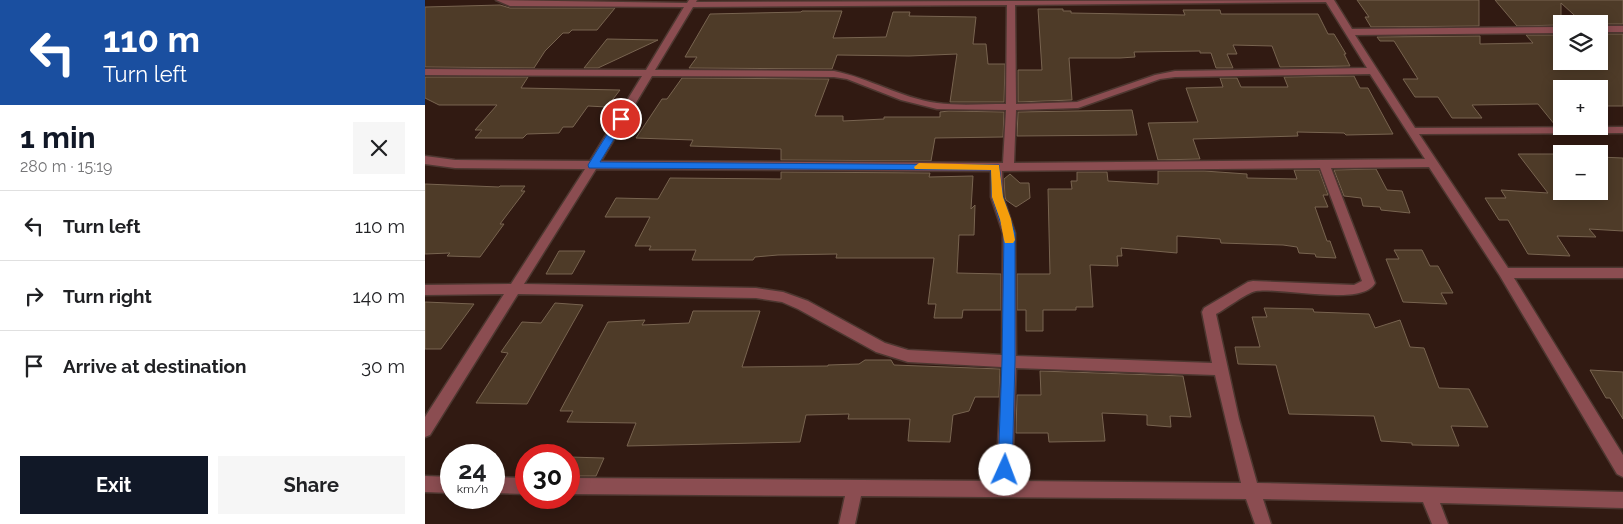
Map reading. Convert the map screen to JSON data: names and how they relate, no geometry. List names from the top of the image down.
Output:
{
  "page": {
    "turn": ["110 m", "Turn left"],
    "map_buttons": ["+", "−"],
    "heading": ["1 min", "280 m · 15:19"],
    "list": [
      {
        "name": "Turn left",
        "value": "110 m"
      },
      {
        "name": "Turn right",
        "value": "140 m"
      },
      {
        "name": "Arrive at destination",
        "value": "30 m"
      }
    ],
    "speed": "24 km/h",
    "limit": "30",
    "buttons": ["Exit", "Share"]
  }
}
